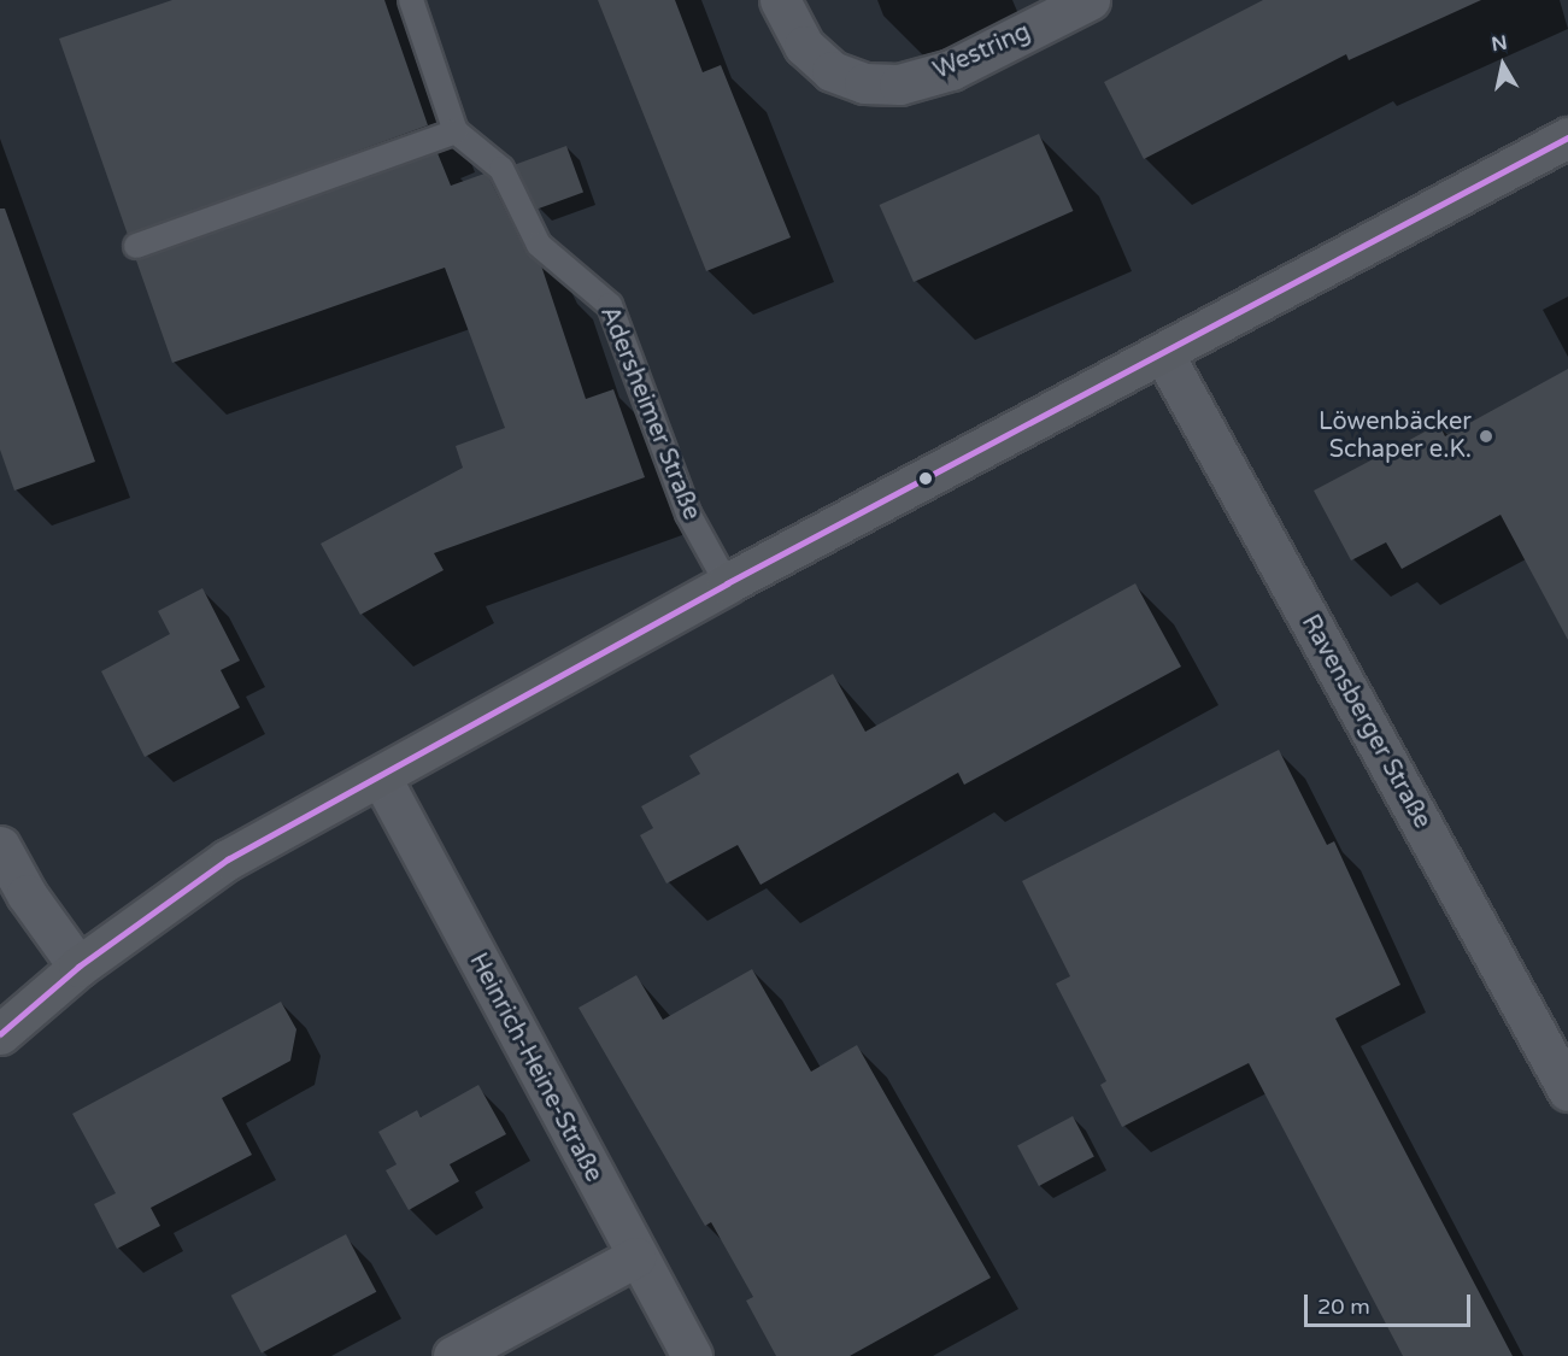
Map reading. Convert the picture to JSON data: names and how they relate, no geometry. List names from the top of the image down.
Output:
{
  "streets": {
    "street": ["Westring", "Ravensberger Straße", "Heinrich-Heine-Straße"],
    "lane": ["Adersheimer Straße"]
  },
  "places": ["Löwenbäcker Schaper e.K."],
  "lines": ["transit line 20"],
  "scale_bar": "20 m",
  "north": "top"
}
